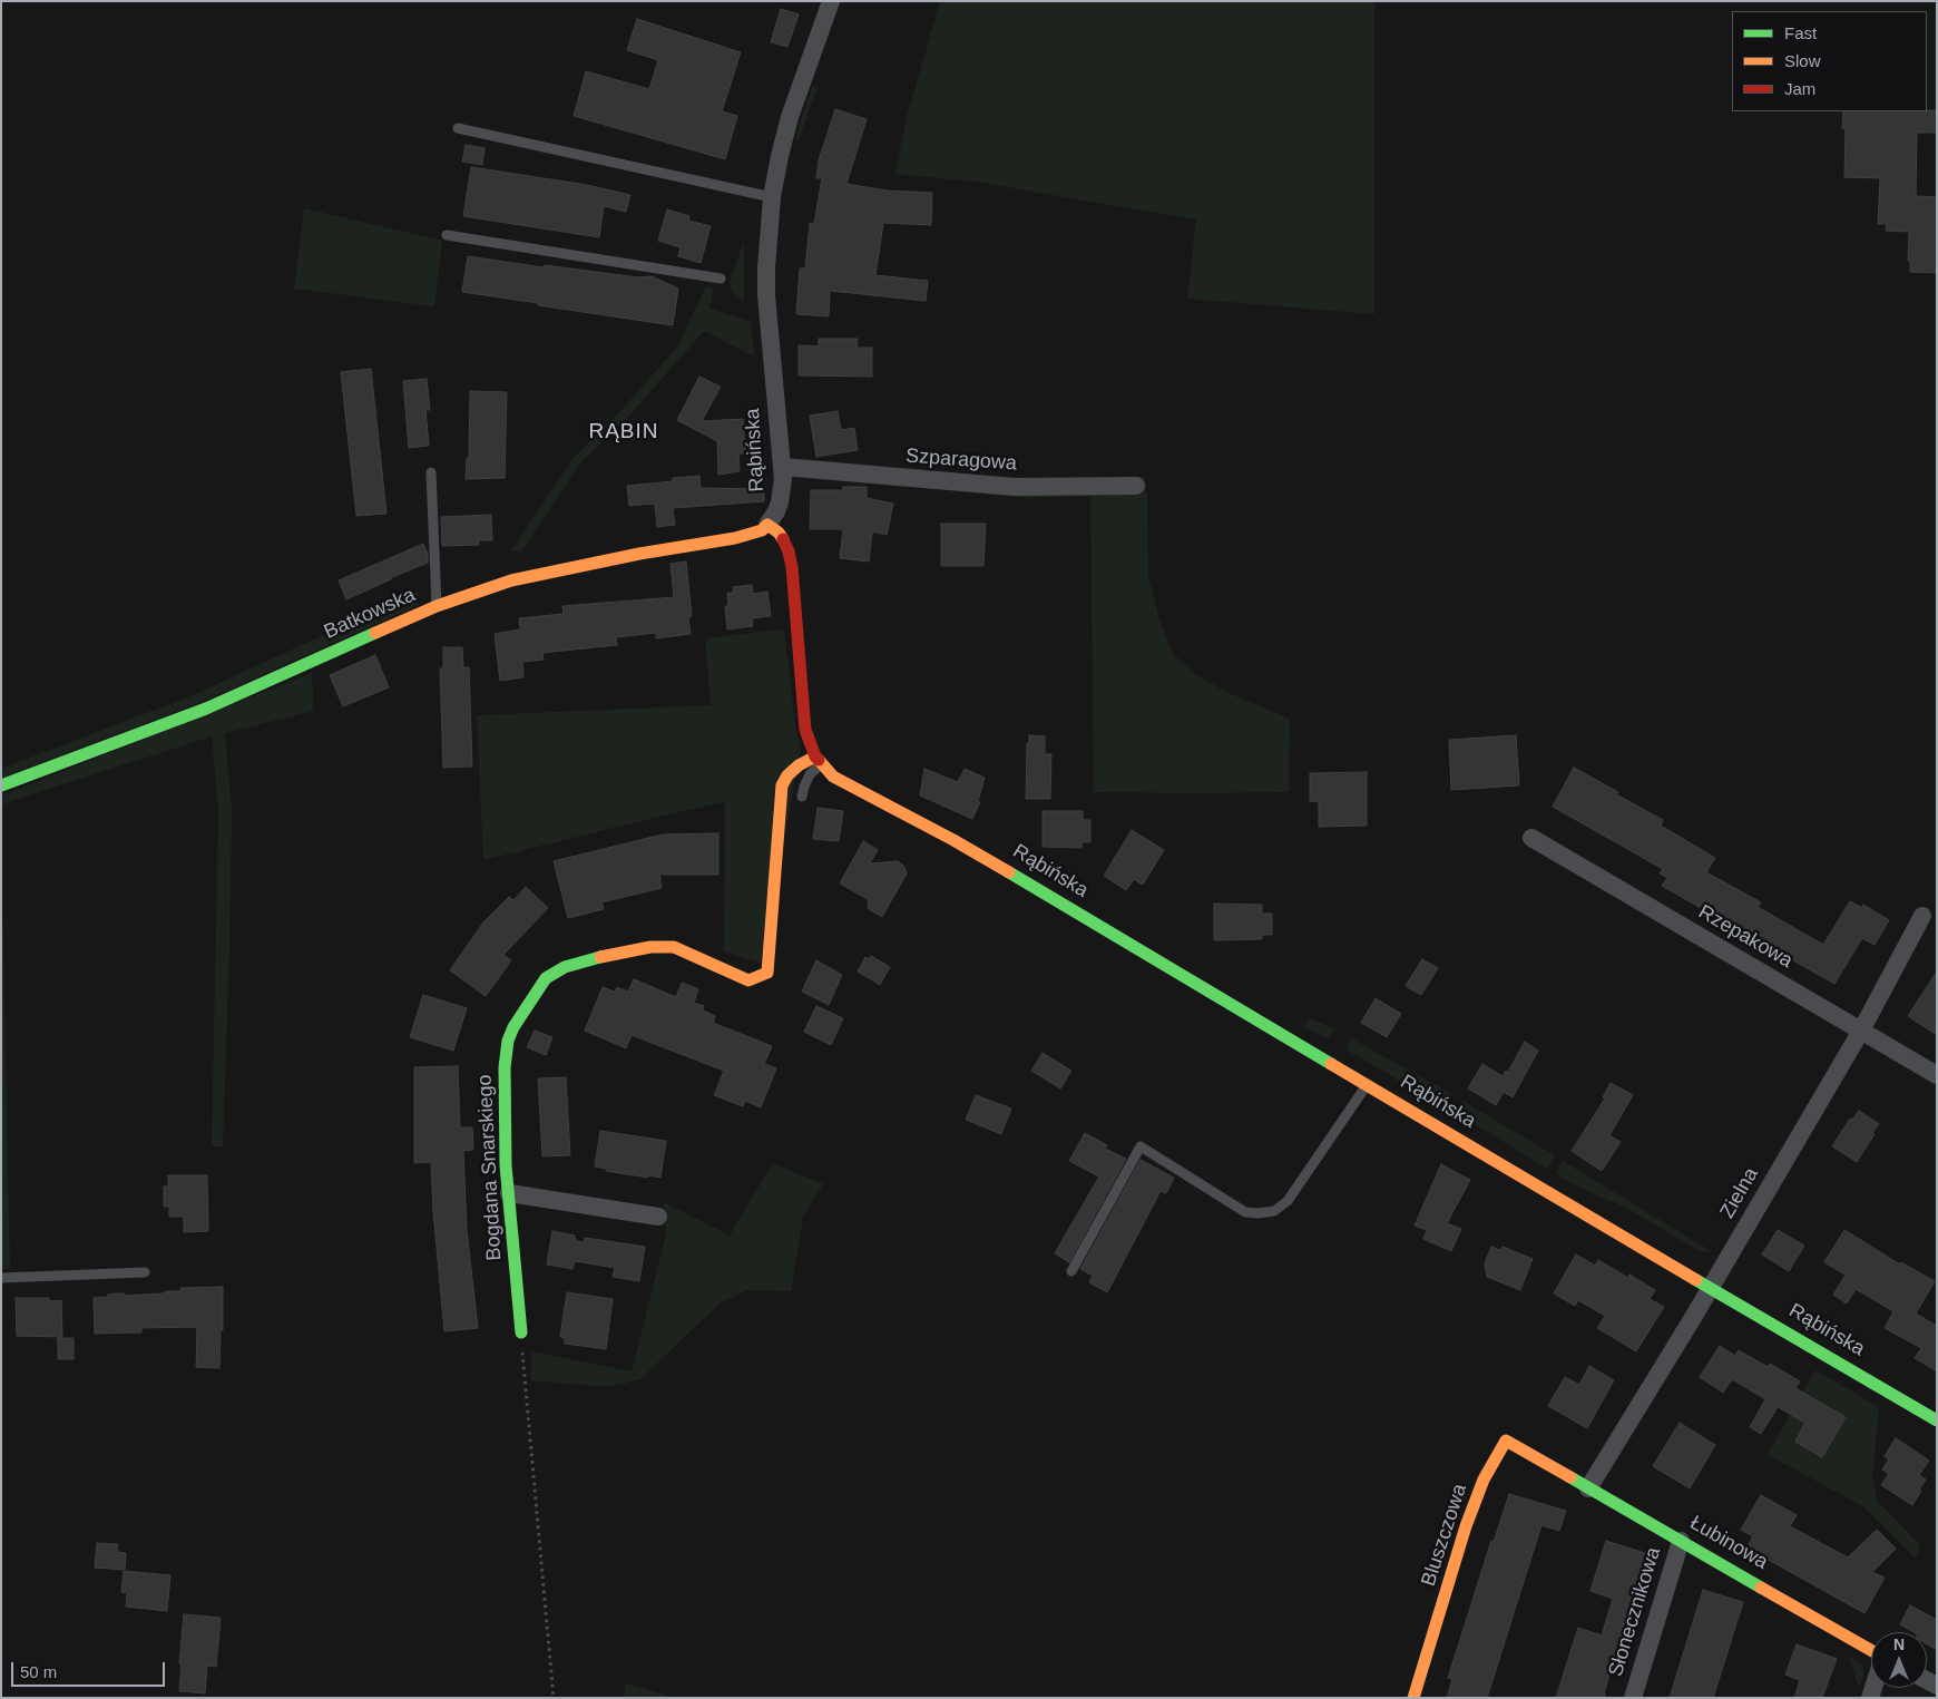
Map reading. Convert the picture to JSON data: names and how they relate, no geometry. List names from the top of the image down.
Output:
{
  "streets": {
    "street": [
      "Rąbińska",
      "Szparagowa",
      "Batkowska",
      "Rzepakowa",
      "Bogdana Snarskiego",
      "Zielna",
      "Bluszczowa",
      "Łubinowa",
      "Słonecznikowa"
    ]
  },
  "crossings": [
    ["Rąbińska", "Szparagowa"],
    ["Rąbińska", "Batkowska"],
    ["Rąbińska", "Bogdana Snarskiego"],
    ["Rąbińska", "Zielna"],
    ["Rzepakowa", "Zielna"],
    ["Zielna", "Łubinowa"],
    ["Bluszczowa", "Łubinowa"],
    ["Łubinowa", "Słonecznikowa"]
  ],
  "districts": ["RĄBIN"],
  "legend": ["Fast", "Slow", "Jam"],
  "scale_bar": "50 m",
  "north": "top"
}
